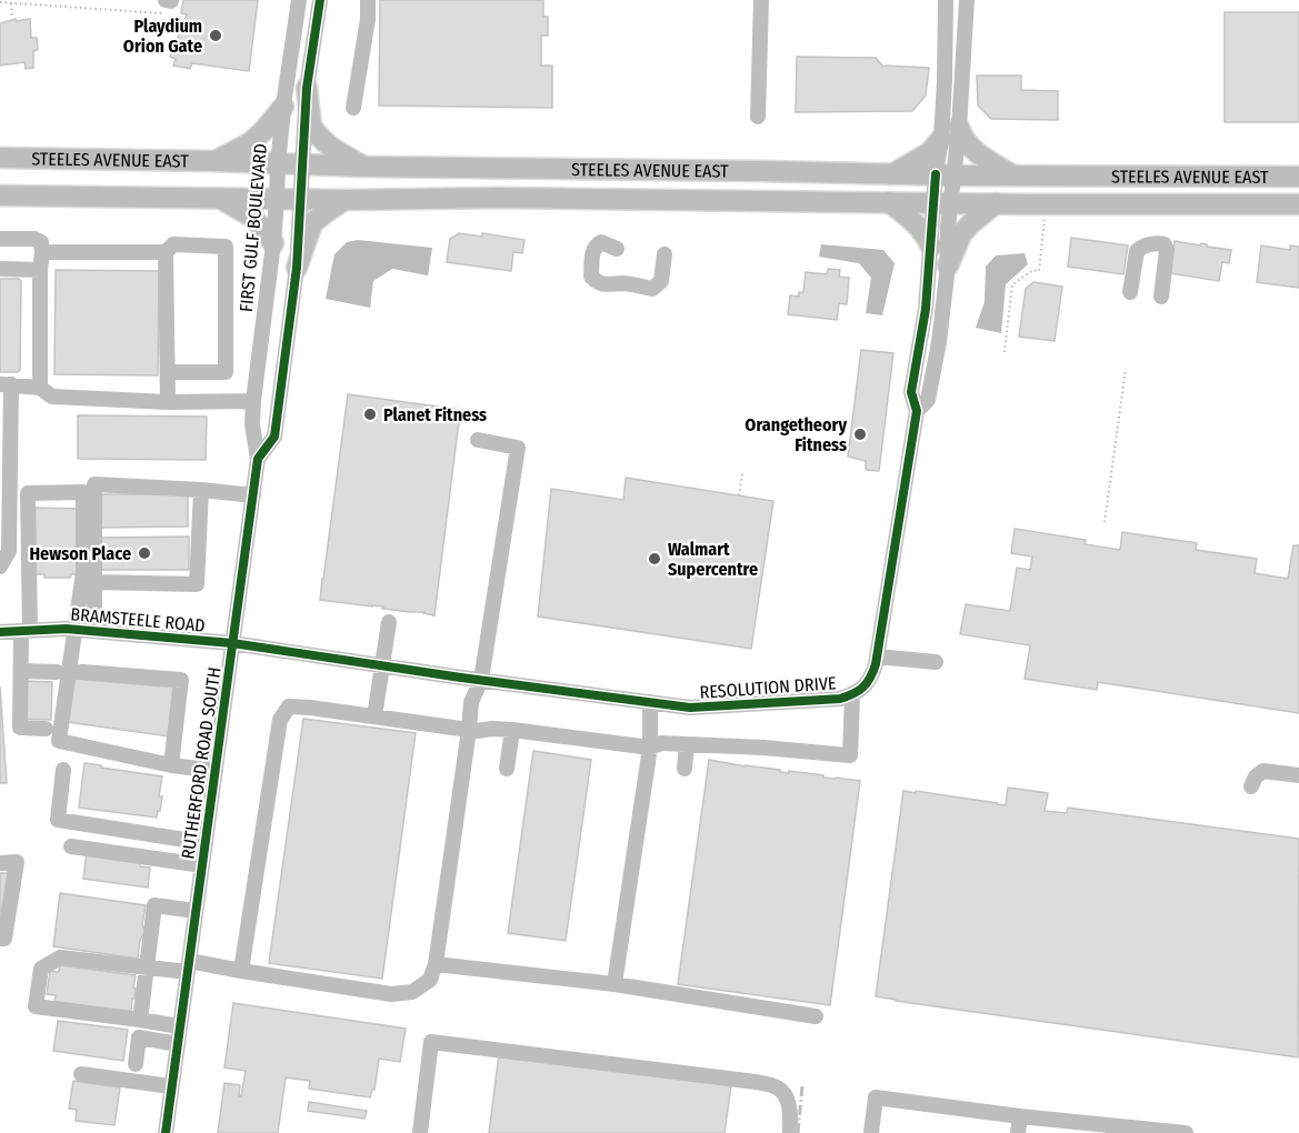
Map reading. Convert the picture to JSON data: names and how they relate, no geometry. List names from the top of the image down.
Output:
{
  "streets": {
    "main road": ["STEELES AVENUE EAST"],
    "street": [
      "FIRST GULF BOULEVARD",
      "BRAMSTEELE ROAD",
      "RESOLUTION DRIVE",
      "RUTHERFORD ROAD SOUTH"
    ]
  },
  "crossings": [
    ["STEELES AVENUE EAST", "FIRST GULF BOULEVARD"],
    ["STEELES AVENUE EAST", "RESOLUTION DRIVE"],
    ["STEELES AVENUE EAST", "RUTHERFORD ROAD SOUTH"],
    ["FIRST GULF BOULEVARD", "RUTHERFORD ROAD SOUTH"],
    ["BRAMSTEELE ROAD", "RESOLUTION DRIVE"],
    ["BRAMSTEELE ROAD", "RUTHERFORD ROAD SOUTH"],
    ["RESOLUTION DRIVE", "RUTHERFORD ROAD SOUTH"]
  ],
  "places": [
    "Playdium Orion Gate",
    "Planet Fitness",
    "Orangetheory Fitness",
    "Hewson Place",
    "Walmart Supercentre"
  ]
}
